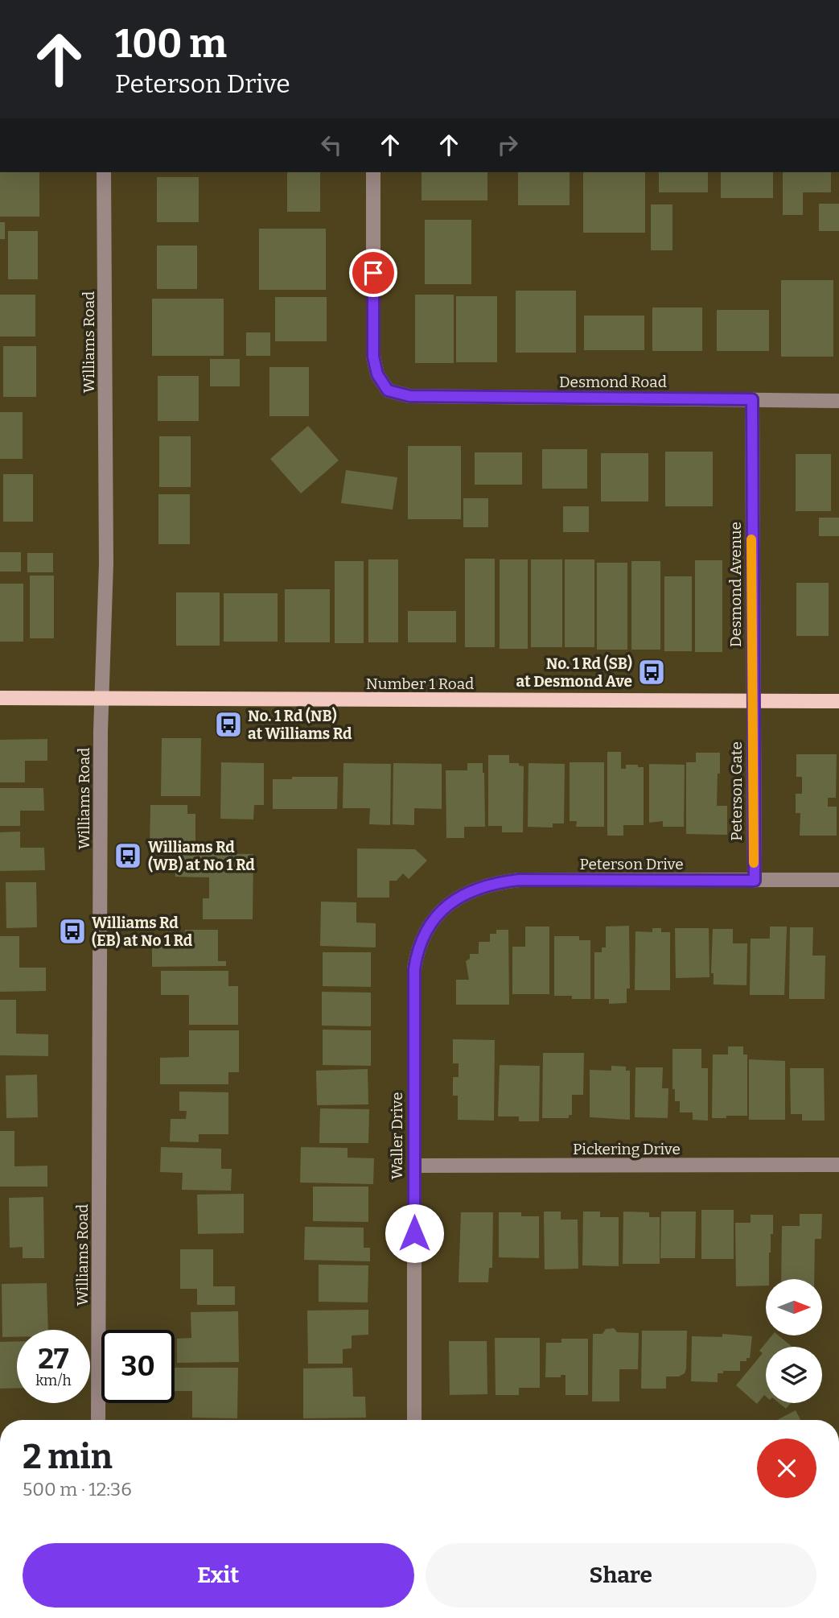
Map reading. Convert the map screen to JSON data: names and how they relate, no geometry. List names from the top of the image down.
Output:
{
  "streets": {
    "main road": ["Number 1 Road"],
    "street": [
      "Williams Road",
      "Desmond Road",
      "Desmond Avenue",
      "Peterson Gate",
      "Peterson Drive",
      "Waller Drive",
      "Pickering Drive"
    ]
  },
  "crossings": [
    ["Williams Road", "Number 1 Road"],
    ["Desmond Road", "Desmond Avenue"],
    ["Desmond Avenue", "Number 1 Road"],
    ["Desmond Avenue", "Peterson Gate"],
    ["Number 1 Road", "Peterson Gate"],
    ["Peterson Gate", "Peterson Drive"],
    ["Peterson Drive", "Waller Drive"],
    ["Waller Drive", "Pickering Drive"]
  ],
  "places": {
    "bus stop": [
      "No. 1 Rd (SB) at Desmond Ave",
      "No. 1 Rd (NB) at Williams Rd",
      "Williams Rd (WB) at No 1 Rd",
      "Williams Rd (EB) at No 1 Rd"
    ]
  },
  "north": "right",
  "page": {
    "turn": ["100 m", "Peterson Drive"],
    "speed": "27 km/h",
    "limit": "30",
    "heading": ["2 min", "500 m · 12:36"],
    "buttons": ["Exit", "Share"]
  }
}
